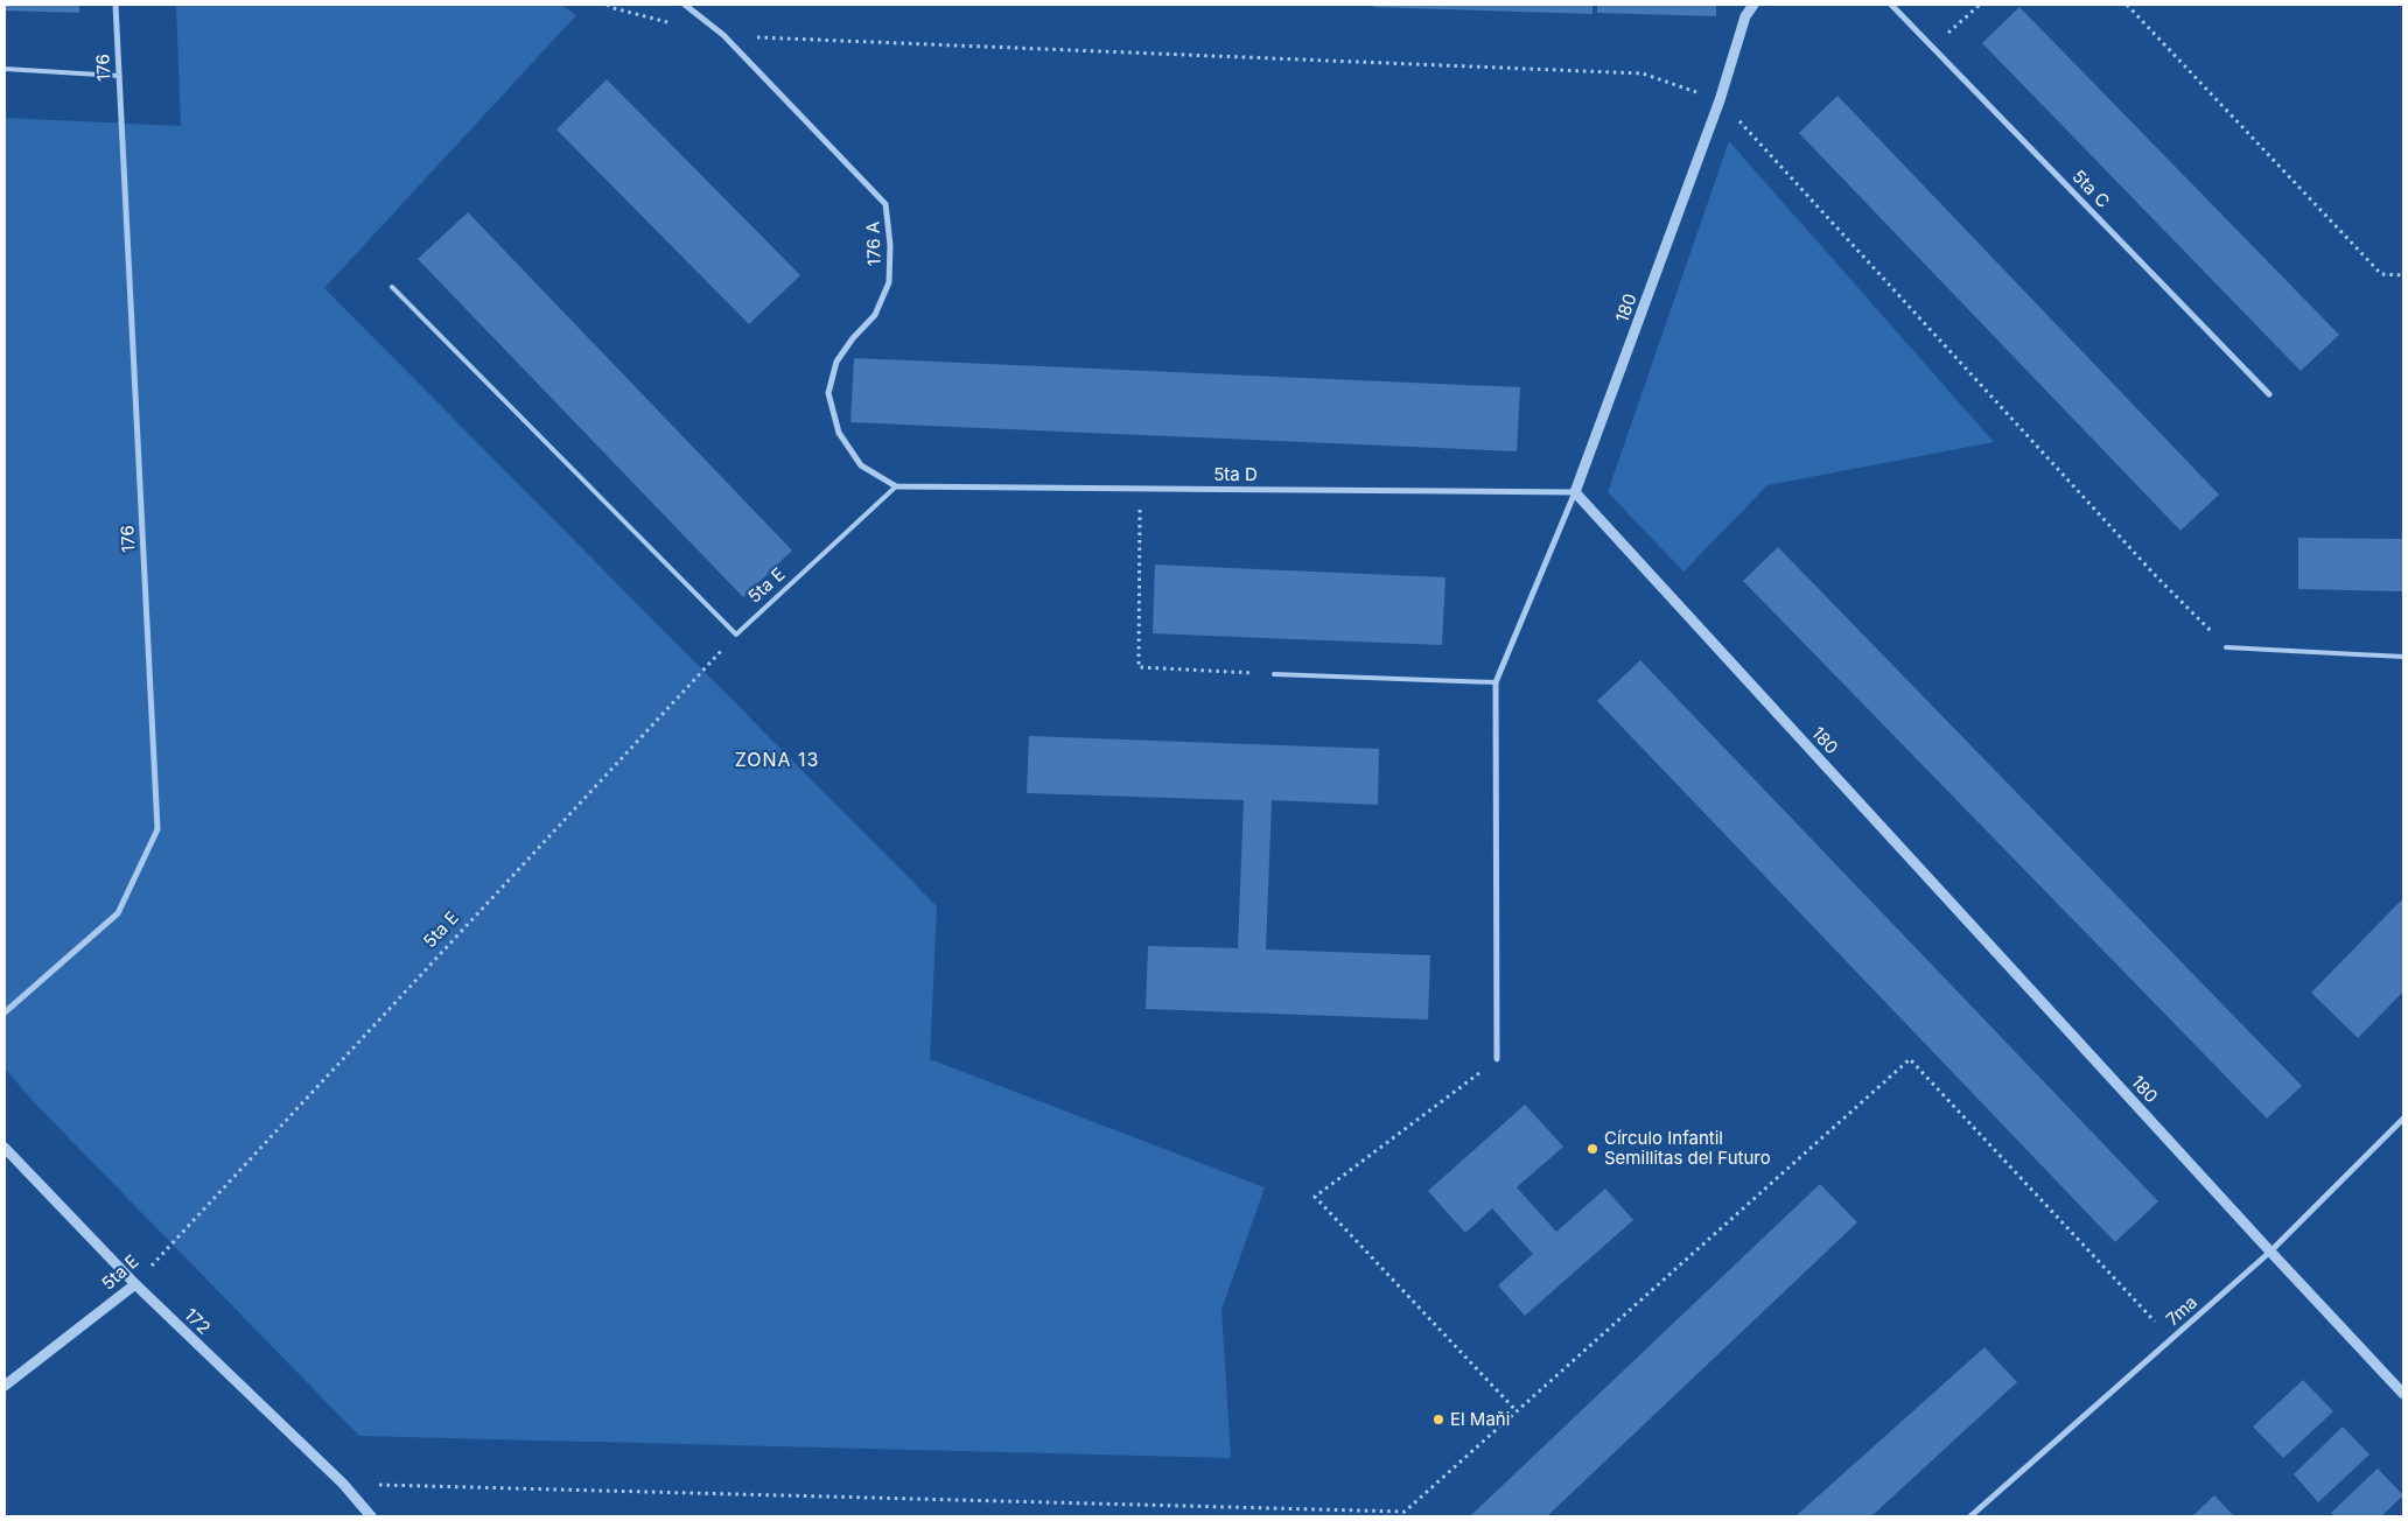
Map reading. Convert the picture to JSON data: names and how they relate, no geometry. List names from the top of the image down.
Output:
{
  "streets": {
    "street": [
      "176",
      "5ta C",
      "176 A",
      "180",
      "5ta D",
      "5ta E",
      "7ma",
      "172"
    ]
  },
  "crossings": [
    ["176 A", "5ta D"],
    ["176 A", "5ta E"],
    ["180", "5ta D"],
    ["180", "7ma"],
    ["5ta D", "5ta E"],
    ["5ta E", "172"]
  ],
  "districts": ["ZONA 13"],
  "places": ["Círculo Infantil Semillitas del Futuro", "El Mañi"]
}
